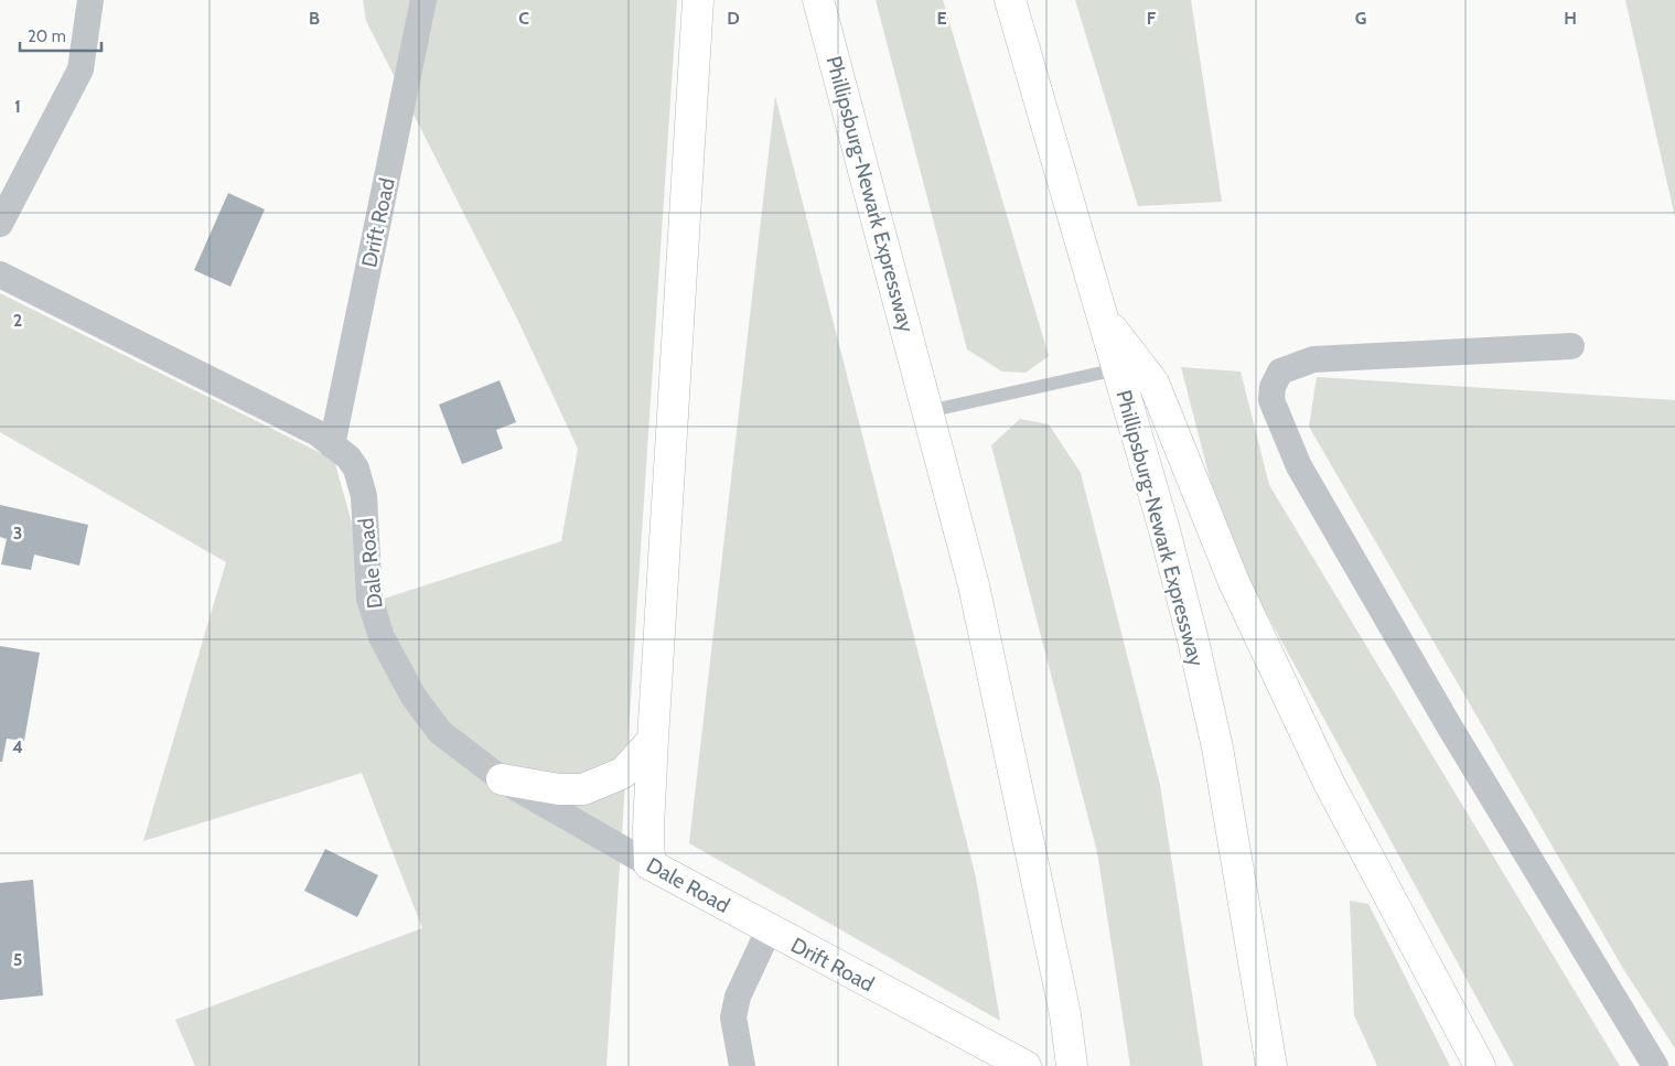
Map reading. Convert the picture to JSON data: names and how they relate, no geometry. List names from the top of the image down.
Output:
{
  "streets": {
    "main road": ["Phillipsburg-Newark Expressway", "Drift Road", "Dale Road"]
  },
  "crossings": [
    ["Drift Road", "Dale Road"]
  ],
  "scale_bar": "20 m",
  "grid": {
    "columns": [
      "B",
      "C",
      "D",
      "E",
      "F",
      "G",
      "H"
    ],
    "rows": [
      "1",
      "2",
      "3",
      "4",
      "5"
    ]
  }
}
